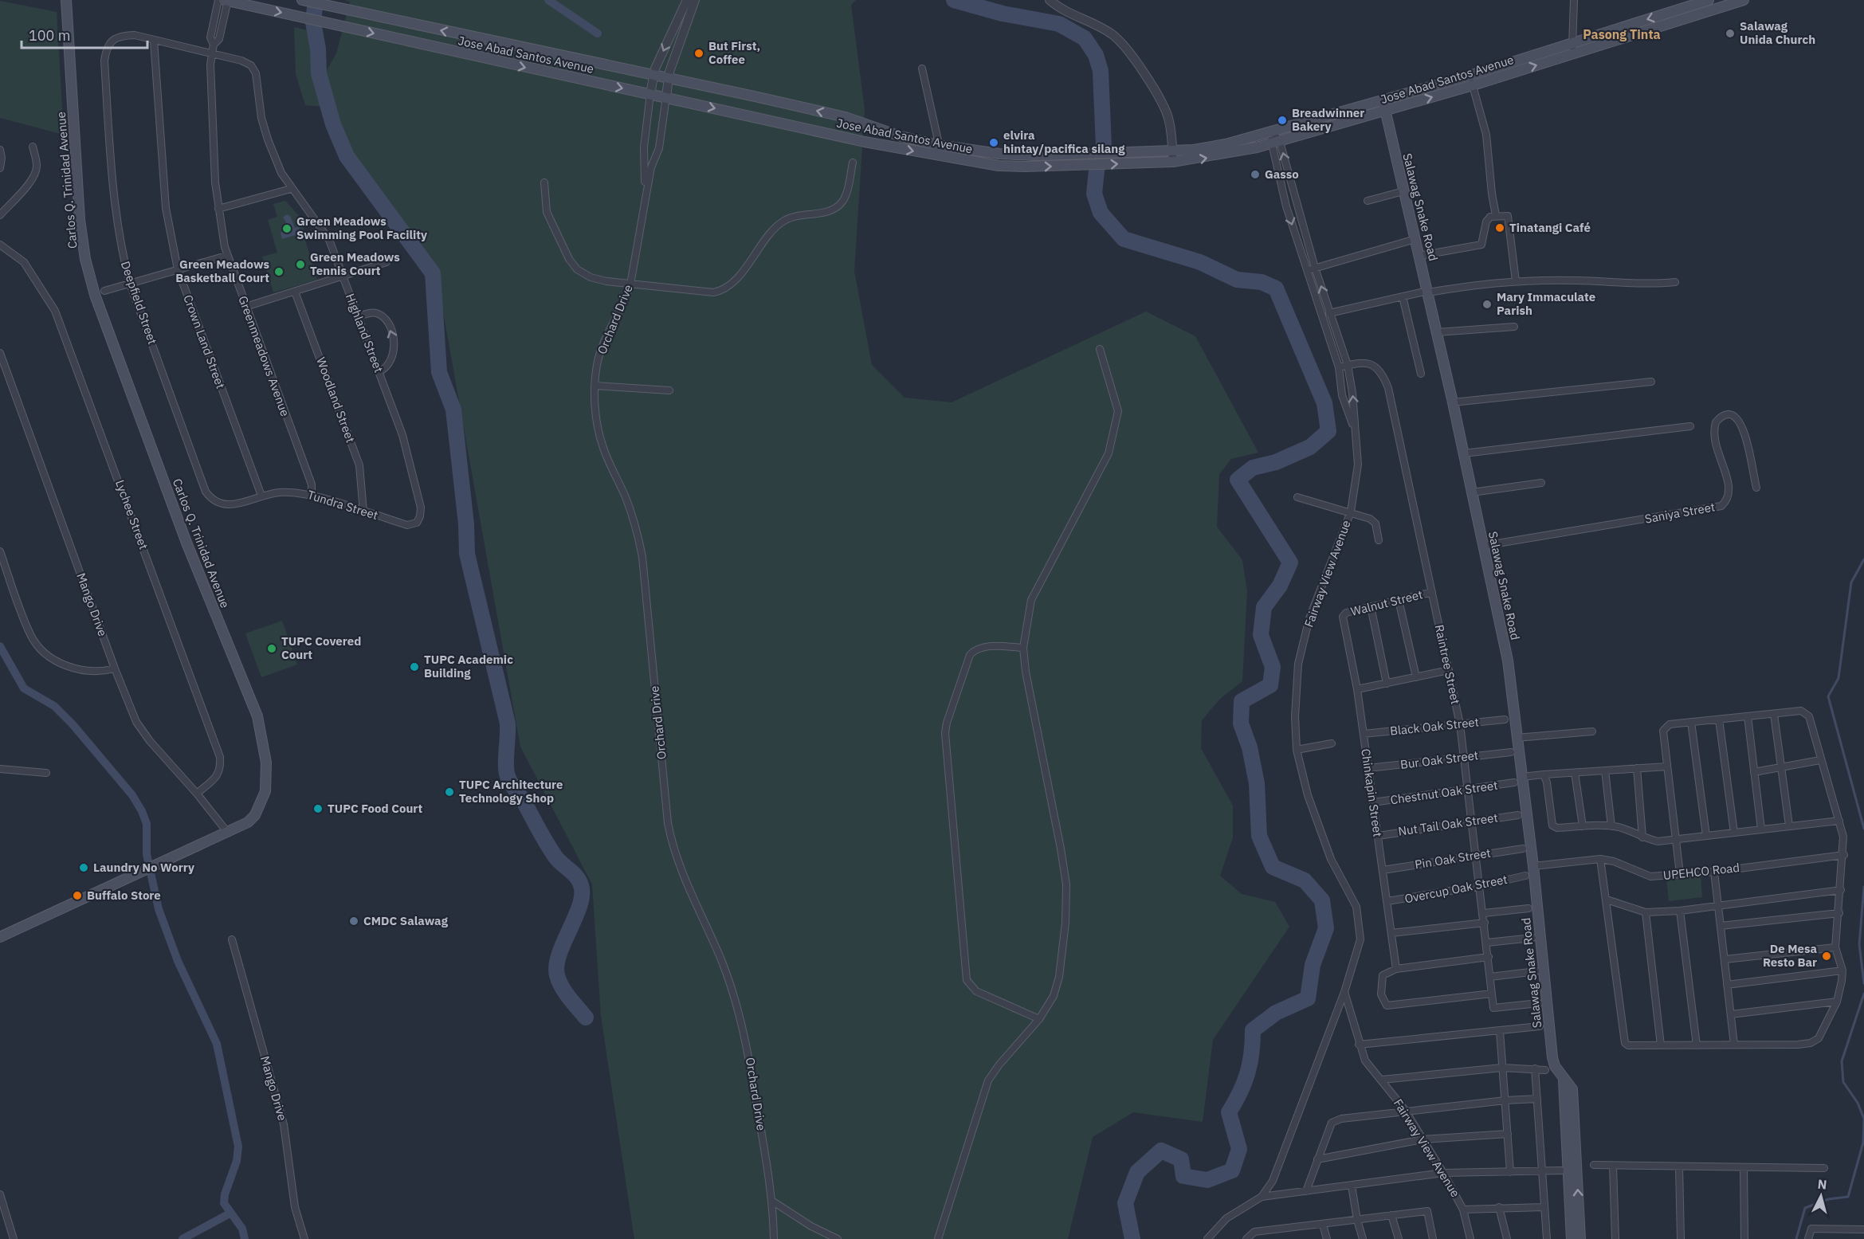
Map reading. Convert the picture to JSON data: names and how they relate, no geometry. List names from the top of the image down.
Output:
{
  "streets": {
    "main road": ["Jose Abad Santos Avenue", "Carlos Q. Trinidad Avenue", "Salawag Snake Road"],
    "street": [
      "Deepfield Street",
      "Orchard Drive",
      "Highland Street",
      "Crown Land Street",
      "Greenmeadows Avenue",
      "Woodland Street",
      "Tundra Street",
      "Saniya Street",
      "Lychee Street",
      "Fairway View Avenue",
      "Walnut Street",
      "Mango Drive",
      "Raintree Street",
      "Black Oak Street",
      "Bur Oak Street",
      "Chinkapin Street",
      "Chestnut Oak Street",
      "Nut Tail Oak Street",
      "Pin Oak Street",
      "UPEHCO Road",
      "Overcup Oak Street"
    ]
  },
  "crossings": [
    ["Jose Abad Santos Avenue", "Salawag Snake Road"],
    ["Jose Abad Santos Avenue", "Orchard Drive"],
    ["Jose Abad Santos Avenue", "Greenmeadows Avenue"],
    ["Jose Abad Santos Avenue", "Fairway View Avenue"],
    ["Carlos Q. Trinidad Avenue", "Mango Drive"],
    ["Salawag Snake Road", "Saniya Street"],
    ["Salawag Snake Road", "Chestnut Oak Street"],
    ["Salawag Snake Road", "UPEHCO Road"],
    ["Deepfield Street", "Crown Land Street"],
    ["Deepfield Street", "Tundra Street"],
    ["Highland Street", "Greenmeadows Avenue"],
    ["Highland Street", "Tundra Street"],
    ["Crown Land Street", "Tundra Street"],
    ["Greenmeadows Avenue", "Tundra Street"],
    ["Woodland Street", "Tundra Street"],
    ["Lychee Street", "Mango Drive"],
    ["Fairway View Avenue", "Raintree Street"],
    ["Walnut Street", "Raintree Street"],
    ["Walnut Street", "Chinkapin Street"],
    ["Raintree Street", "Black Oak Street"],
    ["Raintree Street", "Bur Oak Street"],
    ["Raintree Street", "Chestnut Oak Street"],
    ["Raintree Street", "Nut Tail Oak Street"],
    ["Raintree Street", "Pin Oak Street"],
    ["Raintree Street", "Overcup Oak Street"],
    ["Black Oak Street", "Chinkapin Street"],
    ["Bur Oak Street", "Chinkapin Street"],
    ["Chinkapin Street", "Chestnut Oak Street"],
    ["Chinkapin Street", "Nut Tail Oak Street"],
    ["Chinkapin Street", "Pin Oak Street"],
    ["Chinkapin Street", "Overcup Oak Street"]
  ],
  "districts": ["Pasong Tinta"],
  "places": [
    "Salawag Unida Church",
    "But First, Coffee",
    "Breadwinner Bakery",
    "elvira hintay/pacifica silang",
    "Gasso",
    "Tinatangi Café",
    "Green Meadows Swimming Pool Facility",
    "Green Meadows Tennis Court",
    "Green Meadows Basketball Court",
    "Mary Immaculate Parish",
    "TUPC Covered Court",
    "TUPC Academic Building",
    "TUPC Architecture Technology Shop",
    "TUPC Food Court",
    "Laundry No Worry",
    "Buffalo Store",
    "CMDC Salawag",
    "De Mesa Resto Bar"
  ],
  "scale_bar": "100 m",
  "north": "top"
}
